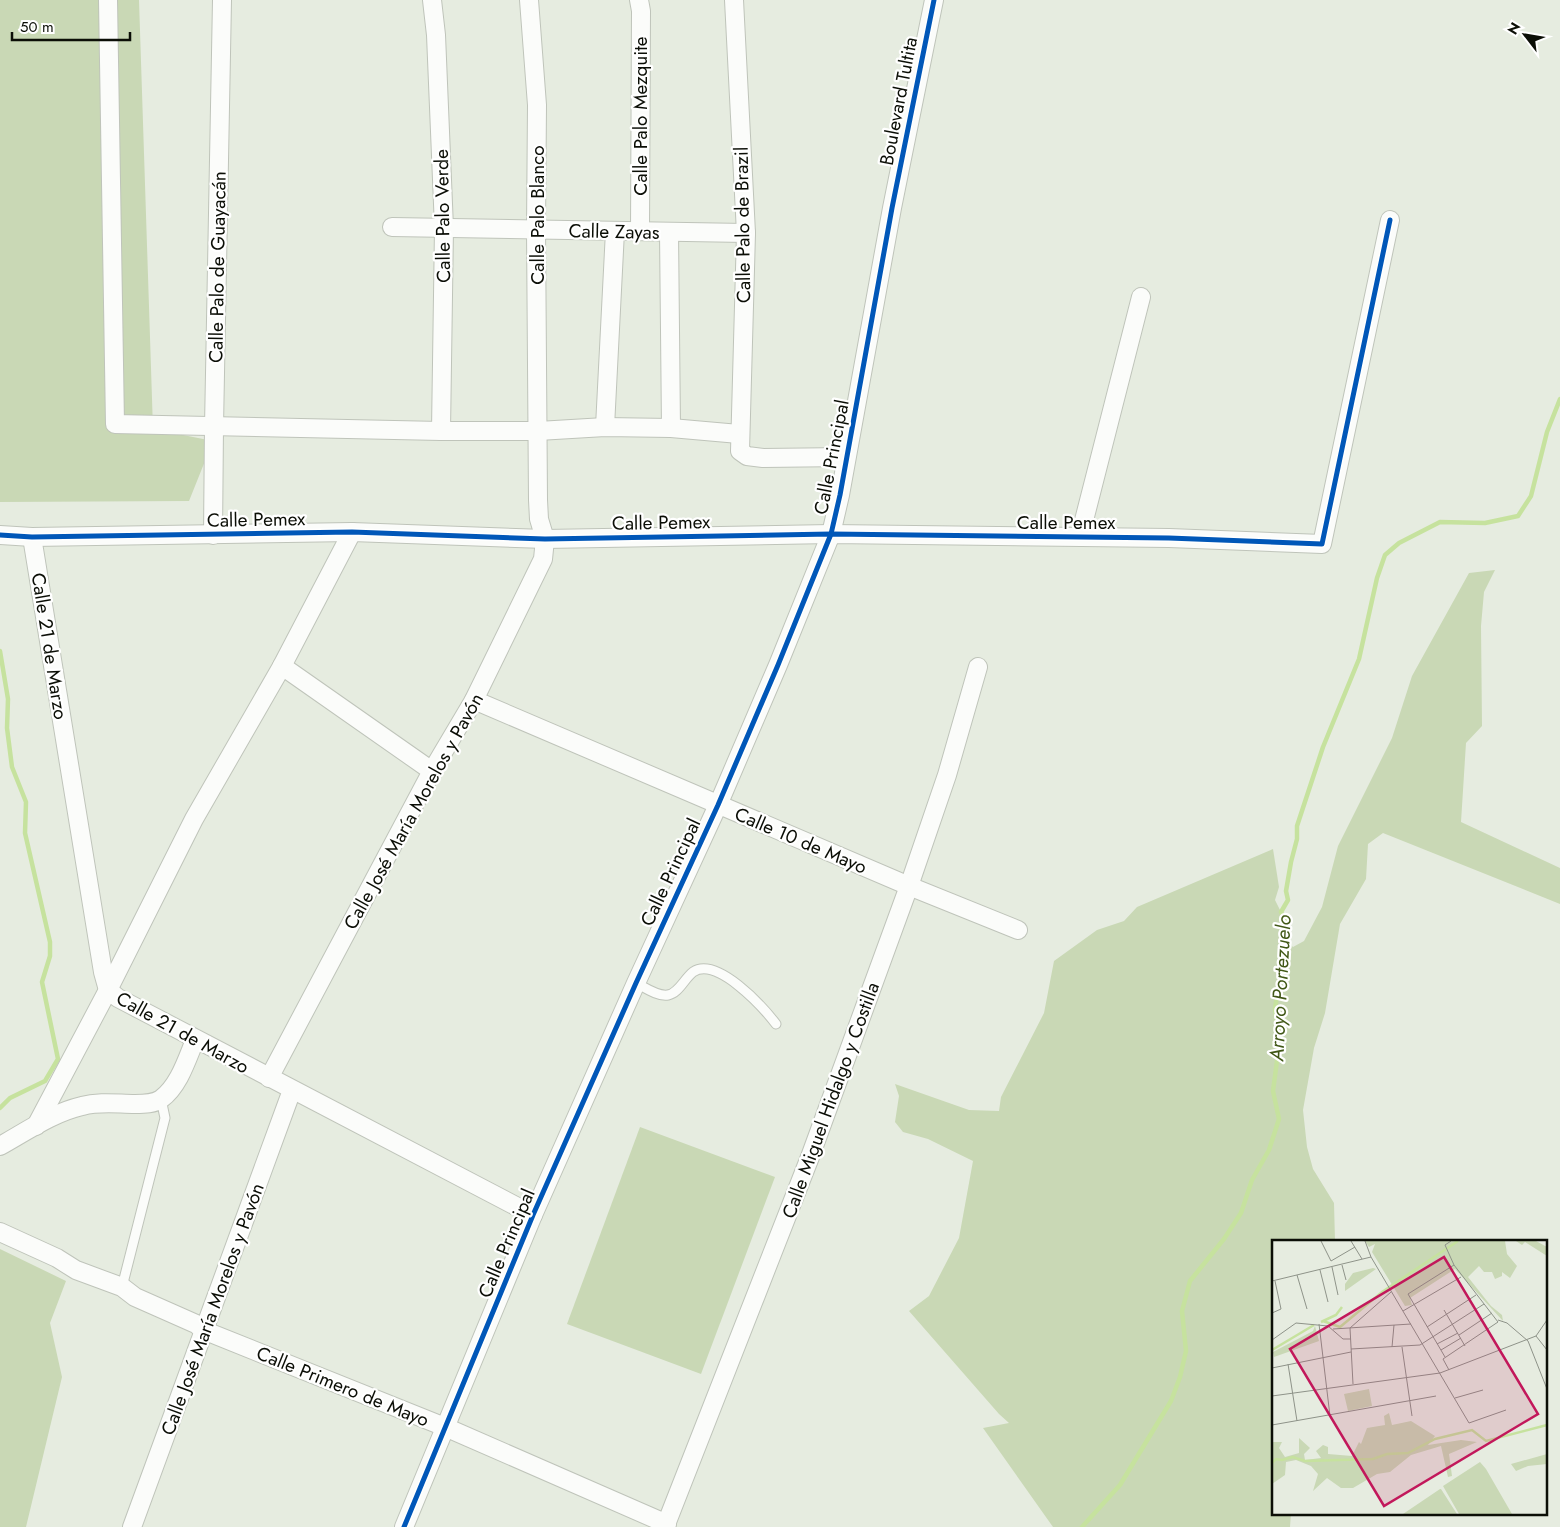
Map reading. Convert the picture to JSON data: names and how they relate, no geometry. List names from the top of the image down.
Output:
{
  "streets": {
    "street": [
      "Boulevard Tultita",
      "Calle Palo Mezquite",
      "Calle Palo Blanco",
      "Calle Palo Verde",
      "Calle Palo de Brazil",
      "Calle Zayas",
      "Calle Palo de Guayacán",
      "Calle Principal",
      "Calle Pemex",
      "Calle 21 de Marzo",
      "Calle José María Morelos y Pavón",
      "Calle 10 de Mayo",
      "Calle Miguel Hidalgo y Costilla",
      "Calle Primero de Mayo"
    ]
  },
  "crossings": [
    ["Boulevard Tultita", "Calle Principal"],
    ["Calle Palo Mezquite", "Calle Zayas"],
    ["Calle Palo Blanco", "Calle Zayas"],
    ["Calle Palo Blanco", "Calle Pemex"],
    ["Calle Palo Blanco", "Calle José María Morelos y Pavón"],
    ["Calle Palo Verde", "Calle Zayas"],
    ["Calle Palo de Brazil", "Calle Zayas"],
    ["Calle Palo de Guayacán", "Calle Pemex"],
    ["Calle Principal", "Calle Pemex"],
    ["Calle Principal", "Calle 21 de Marzo"],
    ["Calle Principal", "Calle 10 de Mayo"],
    ["Calle Principal", "Calle Primero de Mayo"],
    ["Calle Pemex", "Calle 21 de Marzo"],
    ["Calle Pemex", "Calle José María Morelos y Pavón"],
    ["Calle 21 de Marzo", "Calle José María Morelos y Pavón"],
    ["Calle José María Morelos y Pavón", "Calle 10 de Mayo"],
    ["Calle José María Morelos y Pavón", "Calle Primero de Mayo"],
    ["Calle 10 de Mayo", "Calle Miguel Hidalgo y Costilla"],
    ["Calle Miguel Hidalgo y Costilla", "Calle Primero de Mayo"]
  ],
  "water": ["Arroyo Portezuelo"],
  "scale_bar": "50 m",
  "north": "top left"
}
